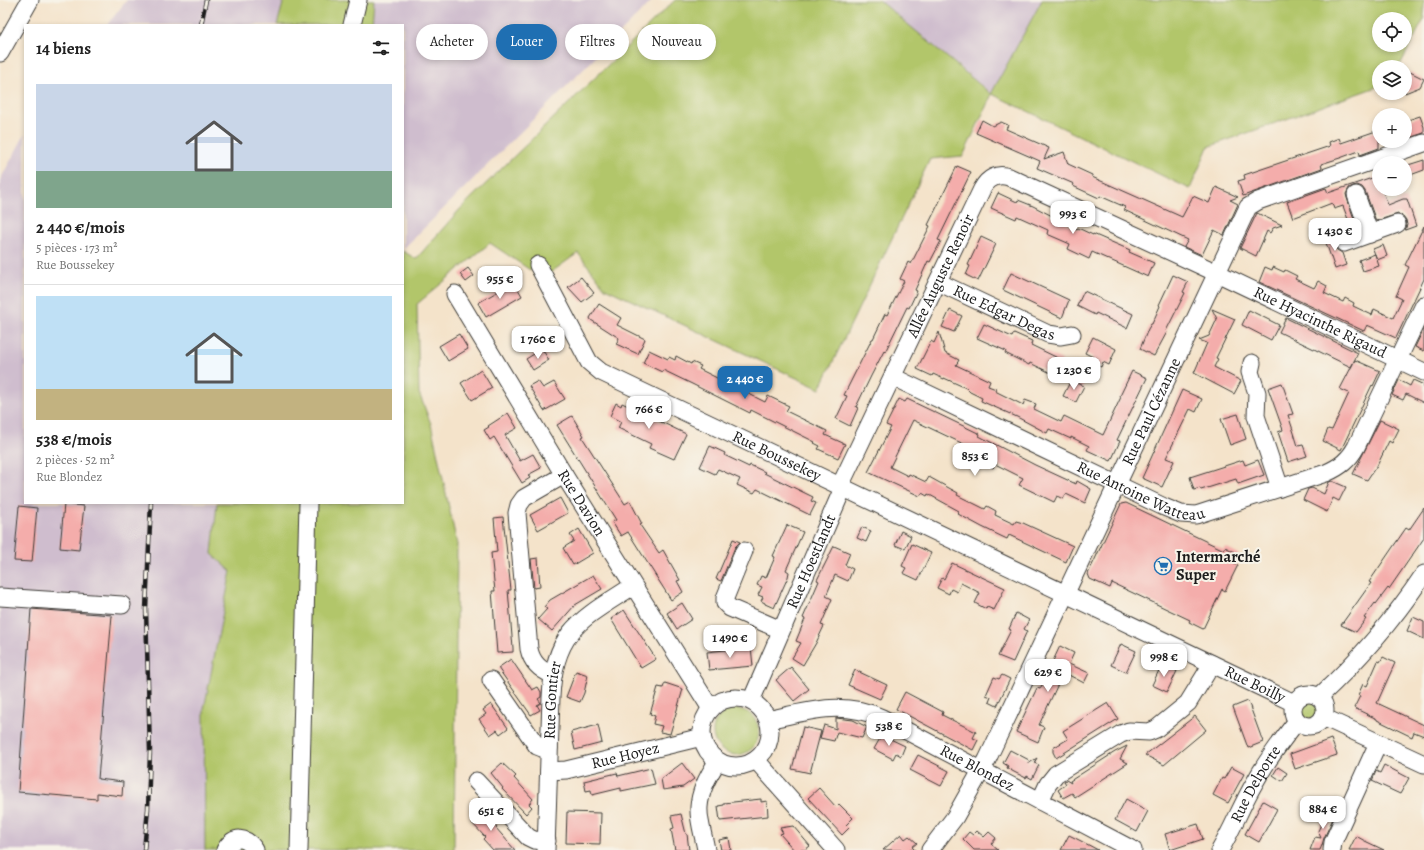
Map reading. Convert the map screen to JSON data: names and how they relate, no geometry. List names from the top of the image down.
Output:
{
  "streets": {
    "street": [
      "Allée Auguste Renoir",
      "Rue Edgar Degas",
      "Rue Hyacinthe Rigaud",
      "Rue Paul Cézanne",
      "Rue Boussekey",
      "Rue Antoine Watteau",
      "Rue Davion",
      "Rue Hoestlandt",
      "Rue Boilly",
      "Rue Gontier",
      "Rue Hoyez",
      "Rue Blondez",
      "Rue Delporte"
    ]
  },
  "crossings": [
    ["Allée Auguste Renoir", "Rue Edgar Degas"],
    ["Allée Auguste Renoir", "Rue Hyacinthe Rigaud"],
    ["Allée Auguste Renoir", "Rue Antoine Watteau"],
    ["Rue Hyacinthe Rigaud", "Rue Paul Cézanne"],
    ["Rue Hyacinthe Rigaud", "Rue Antoine Watteau"],
    ["Rue Paul Cézanne", "Rue Boussekey"],
    ["Rue Paul Cézanne", "Rue Antoine Watteau"],
    ["Rue Paul Cézanne", "Rue Boilly"],
    ["Rue Paul Cézanne", "Rue Blondez"],
    ["Rue Boussekey", "Rue Hoestlandt"],
    ["Rue Boussekey", "Rue Boilly"],
    ["Rue Davion", "Rue Hoestlandt"],
    ["Rue Davion", "Rue Gontier"],
    ["Rue Davion", "Rue Hoyez"],
    ["Rue Davion", "Rue Blondez"],
    ["Rue Hoestlandt", "Rue Hoyez"],
    ["Rue Hoestlandt", "Rue Blondez"],
    ["Rue Boilly", "Rue Delporte"],
    ["Rue Gontier", "Rue Hoyez"],
    ["Rue Hoyez", "Rue Blondez"]
  ],
  "places": {
    "supermarket": ["Intermarché Super"]
  },
  "page": {
    "map_buttons": ["+", "−"],
    "chip": [
      "Acheter",
      "Louer",
      "Filtres",
      "Nouveau"
    ],
    "heading": "14 biens",
    "list": [
      {
        "name": "2 440 €/mois",
        "note": "5 pièces · 173 m² · Rue Boussekey"
      },
      {
        "name": "538 €/mois",
        "note": "2 pièces · 52 m² · Rue Blondez"
      }
    ],
    "price": [
      "993 €",
      "1 430 €",
      "955 €",
      "1 760 €",
      "1 230 €",
      "2 440 €",
      "766 €",
      "853 €",
      "1 490 €",
      "998 €",
      "629 €",
      "538 €",
      "884 €",
      "651 €"
    ]
  }
}
